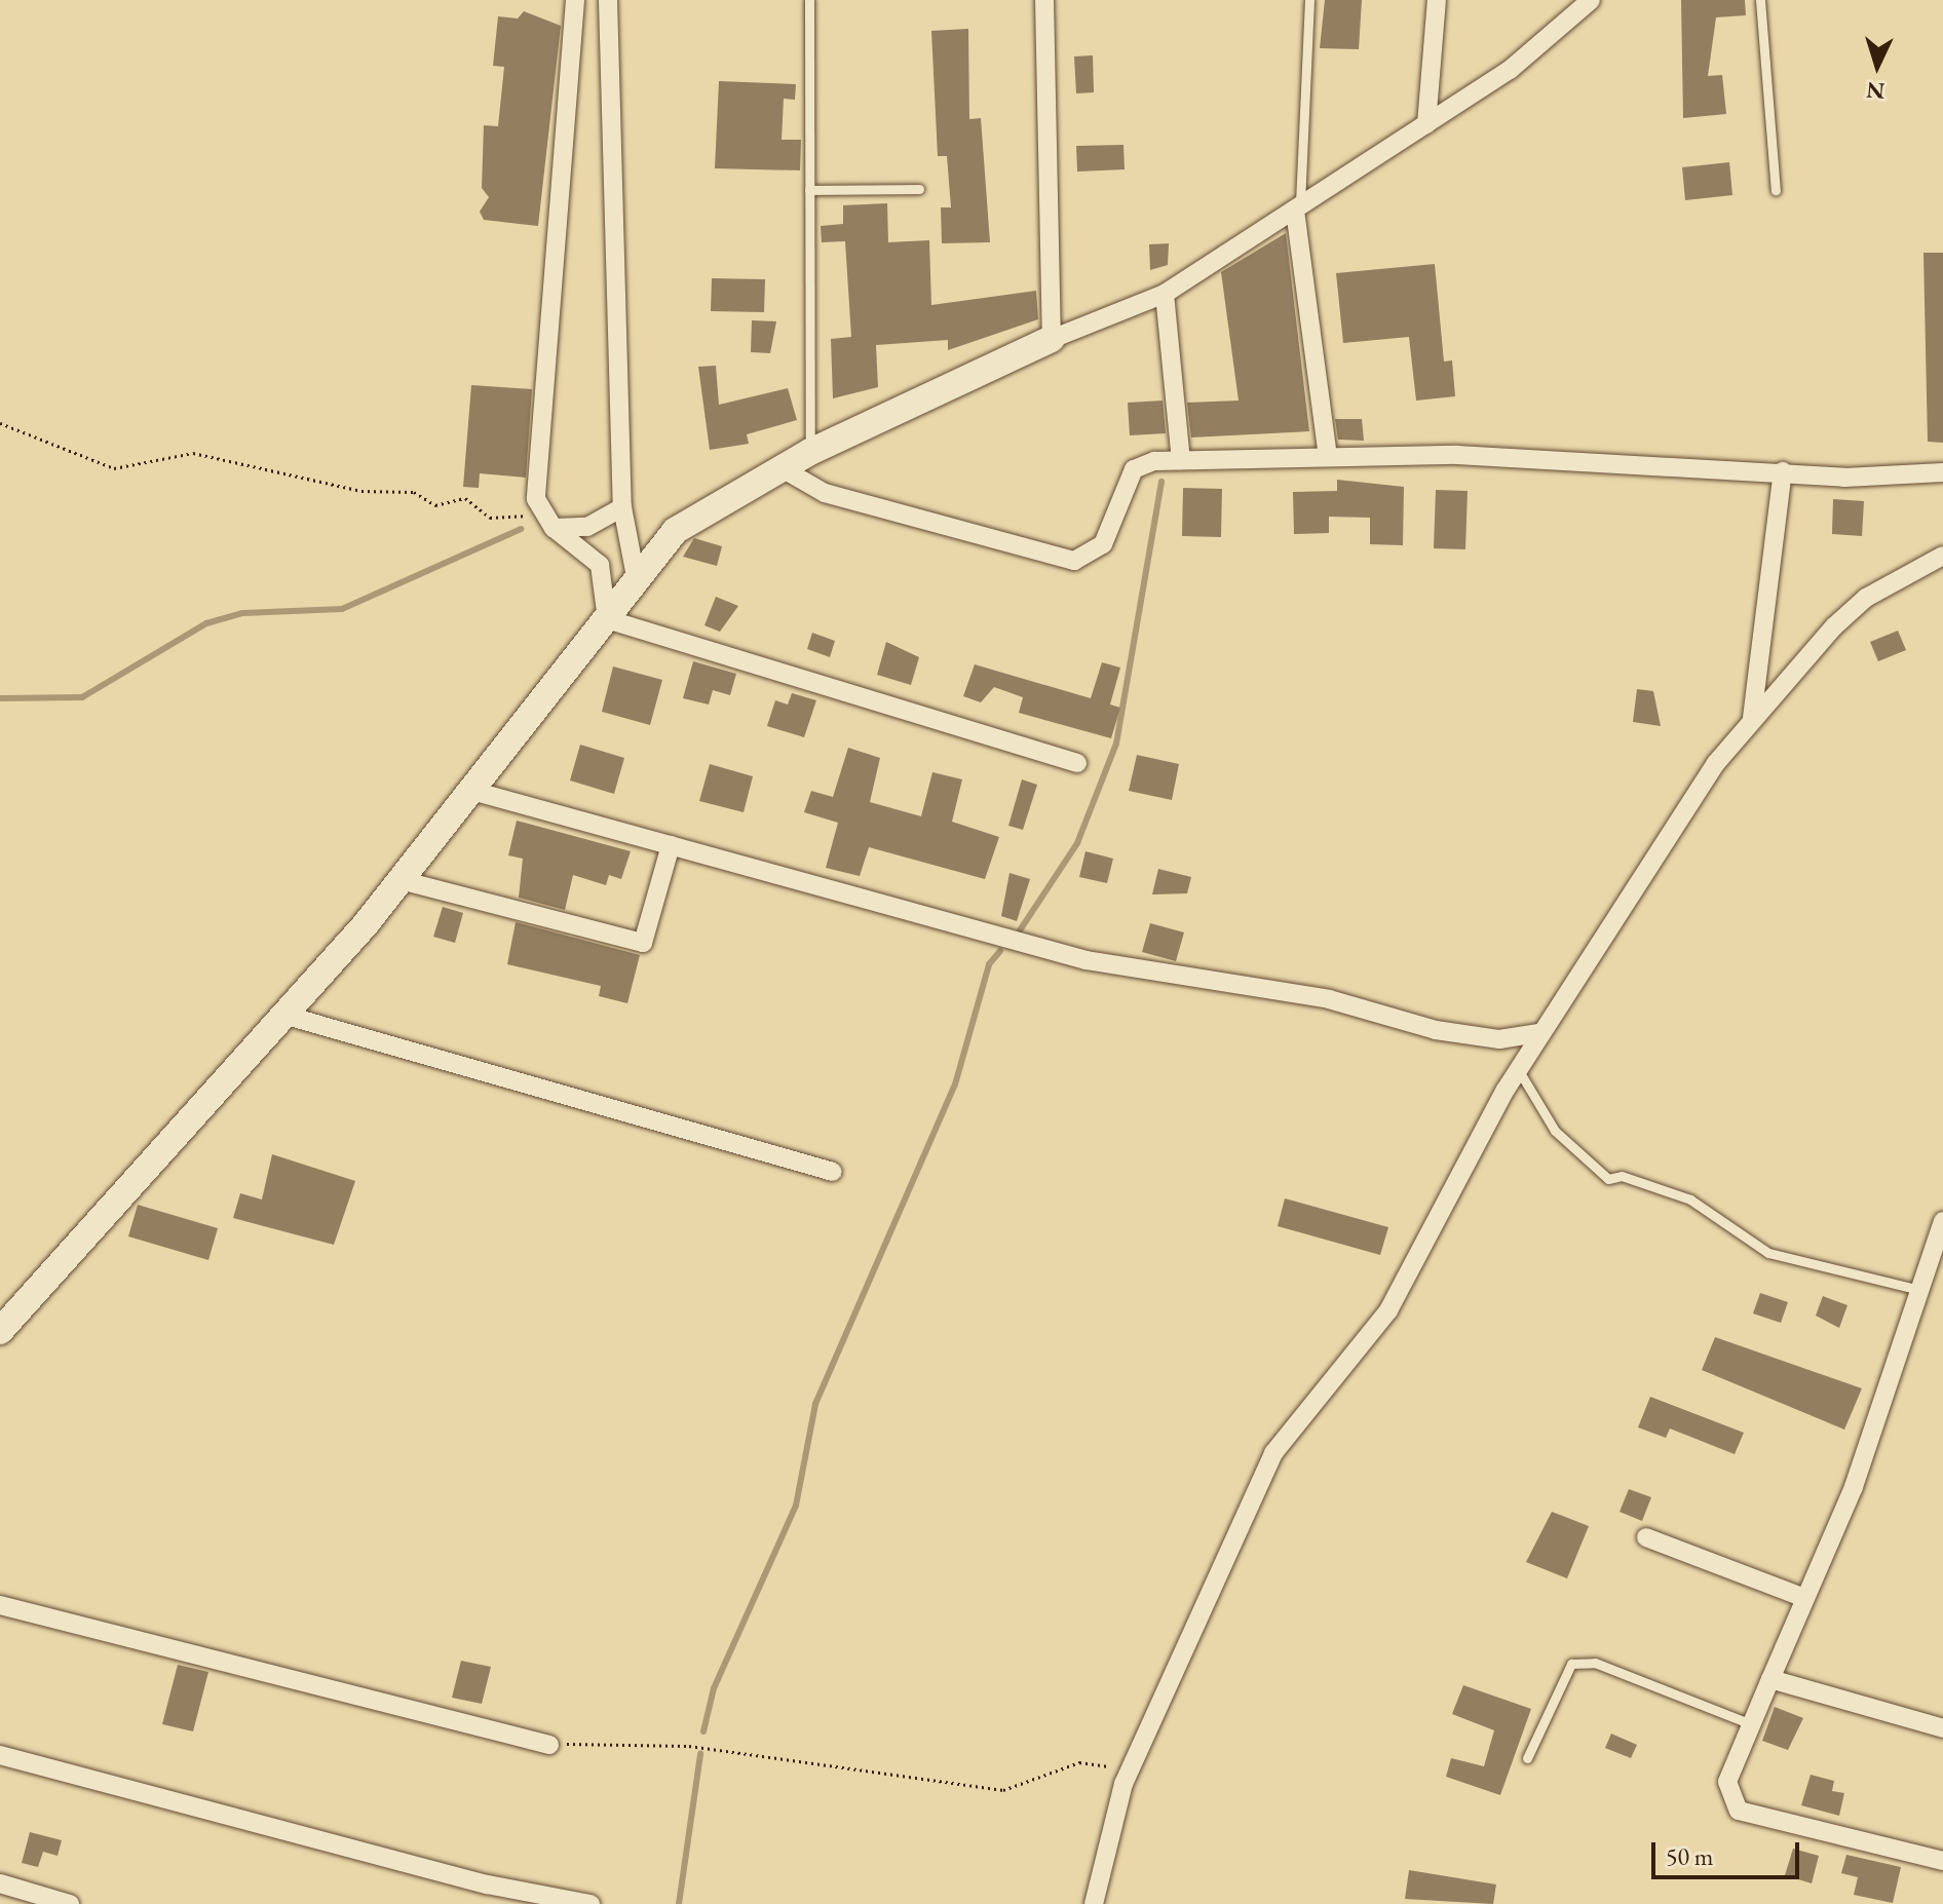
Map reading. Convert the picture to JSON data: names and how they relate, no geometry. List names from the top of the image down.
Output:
{
  "scale_bar": "50 m",
  "north": "bottom"
}
